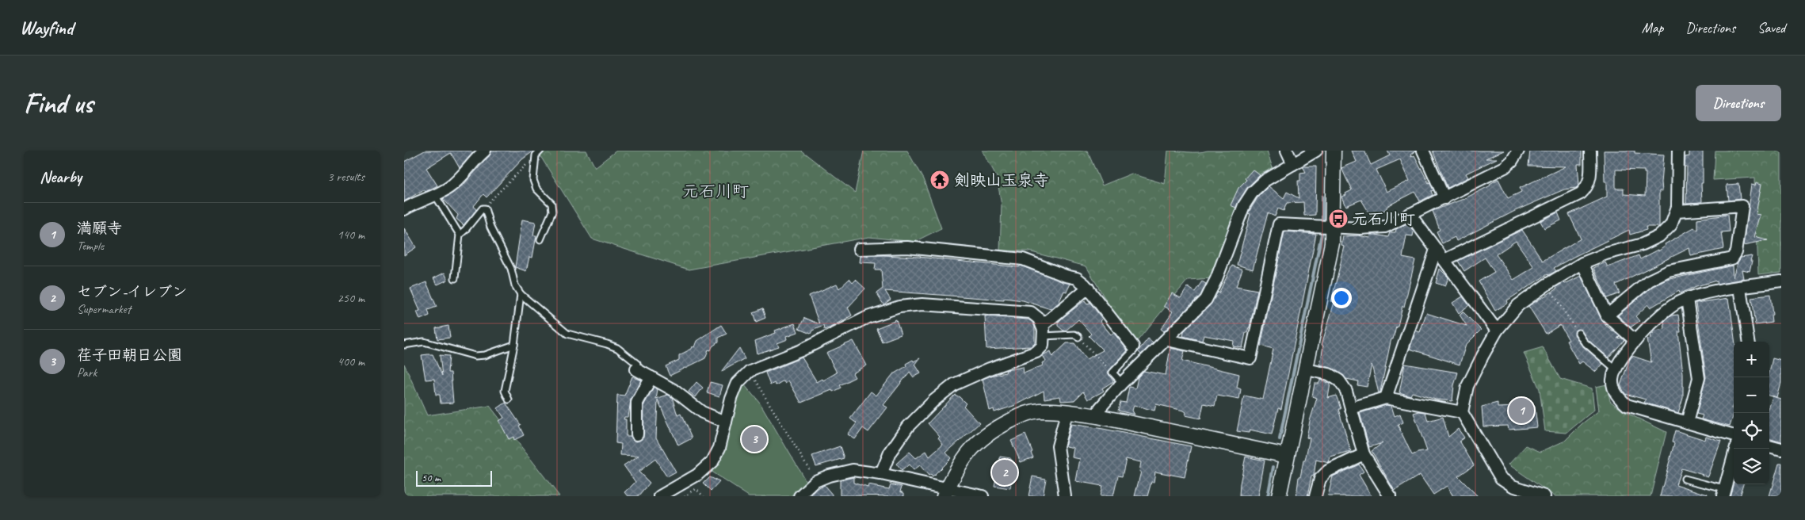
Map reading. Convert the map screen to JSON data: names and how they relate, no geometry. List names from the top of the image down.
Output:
{
  "districts": ["元石川町"],
  "places": {
    "temple": ["剣映山玉泉寺"],
    "bus stop": ["元石川町"]
  },
  "scale_bar": "50 m",
  "page": {
    "header": "Wayfind",
    "nav": ["Map", "Directions", "Saved"],
    "buttons": "Directions",
    "title": "Find us",
    "heading": ["Nearby", "3 results"],
    "list": [
      {
        "mark": "1",
        "name": "満願寺",
        "note": "Temple",
        "value": "140 m"
      },
      {
        "mark": "2",
        "name": "セブン-イレブン",
        "note": "Supermarket",
        "value": "250 m"
      },
      {
        "mark": "3",
        "name": "荏子田朝日公園",
        "note": "Park",
        "value": "400 m"
      }
    ],
    "map_buttons": ["+", "−"],
    "pins": ["1", "3", "2"],
    "scale": "50 m"
  }
}
